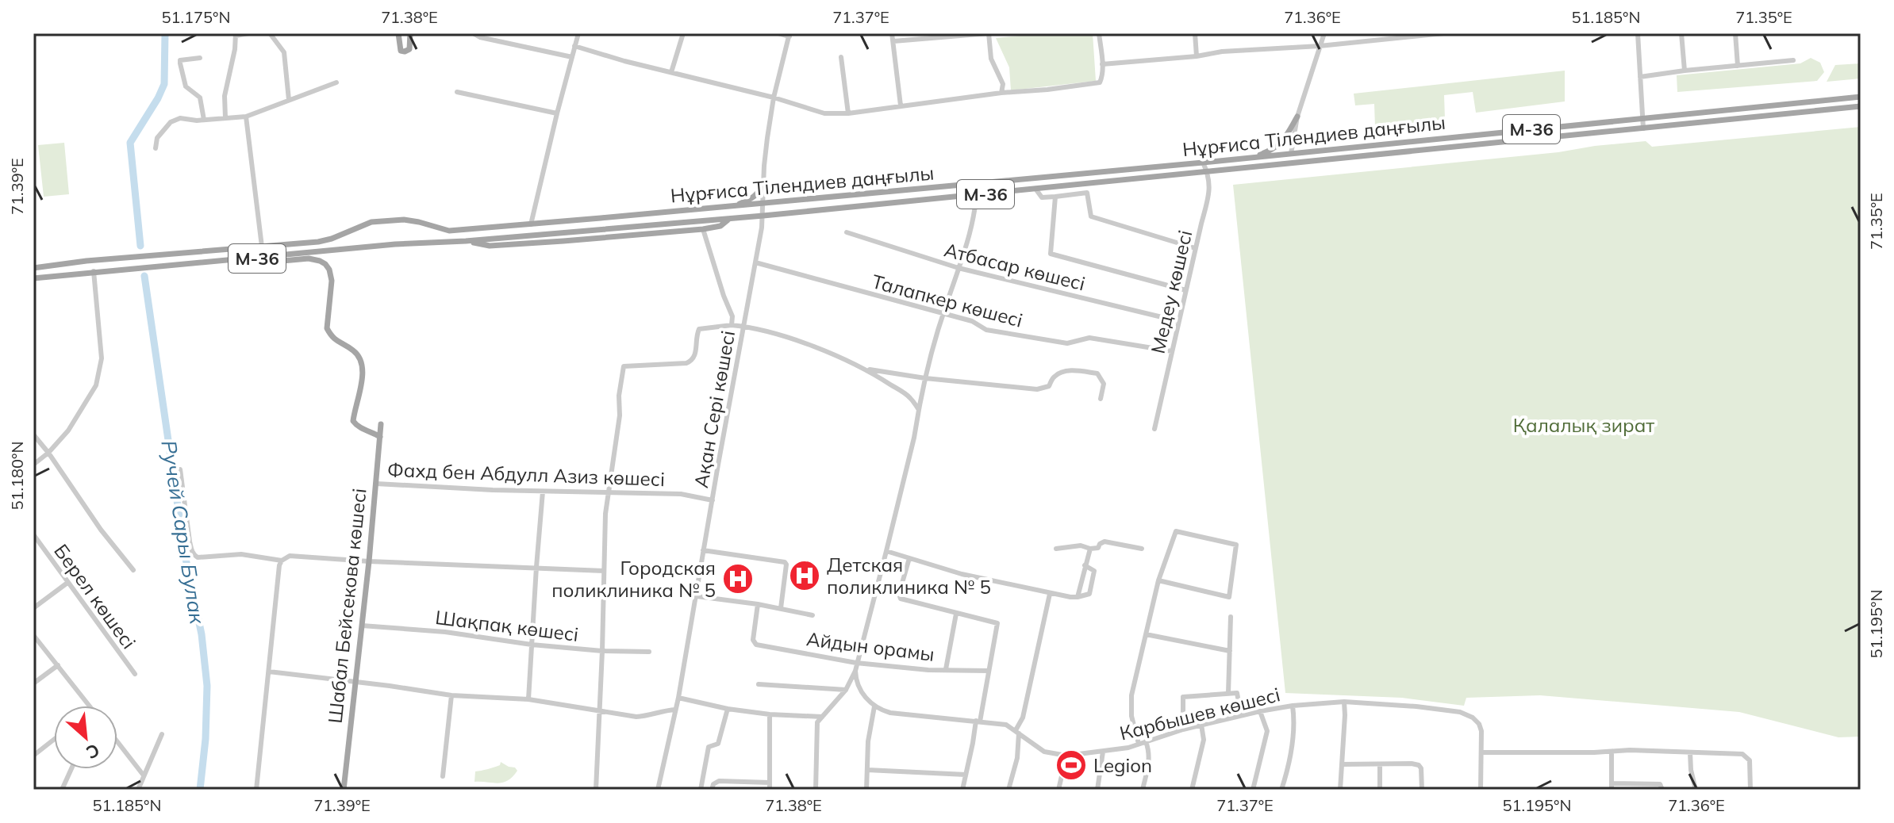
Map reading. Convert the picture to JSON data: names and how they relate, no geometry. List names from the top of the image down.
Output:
{
  "streets": {
    "main road": ["M-36", "Нұрғиса Тілендиев даңғылы", "Шабал Бейсекова көшесі"],
    "street": [
      "Атбасар көшесі",
      "Медеу көшесі",
      "Талапкер көшесі",
      "Ақан Сері көшесі",
      "Фахд бен Абдулл Азиз көшесі",
      "Берел көшесі",
      "Шақпақ көшесі",
      "Айдын орамы",
      "Карбышев көшесі"
    ]
  },
  "crossings": [
    ["M-36", "Нұрғиса Тілендиев даңғылы"],
    ["Нұрғиса Тілендиев даңғылы", "Медеу көшесі"],
    ["Нұрғиса Тілендиев даңғылы", "Ақан Сері көшесі"],
    ["Атбасар көшесі", "Медеу көшесі"],
    ["Медеу көшесі", "Талапкер көшесі"],
    ["Талапкер көшесі", "Ақан Сері көшесі"],
    ["Ақан Сері көшесі", "Фахд бен Абдулл Азиз көшесі"],
    ["Фахд бен Абдулл Азиз көшесі", "Шабал Бейсекова көшесі"],
    ["Шабал Бейсекова көшесі", "Шақпақ көшесі"]
  ],
  "water": ["Ручей Сары Булак"],
  "parks": ["Қалалық зират"],
  "places": {
    "hospital": ["Детская поликлиника № 5", "Городская поликлиника № 5"],
    "sports": ["Legion"]
  },
  "north": "bottom right",
  "coordinates": [
    "51.175°N",
    "71.38°E",
    "71.37°E",
    "71.36°E",
    "51.185°N",
    "71.35°E",
    "71.39°E",
    "51.180°N",
    "51.195°N"
  ]
}
